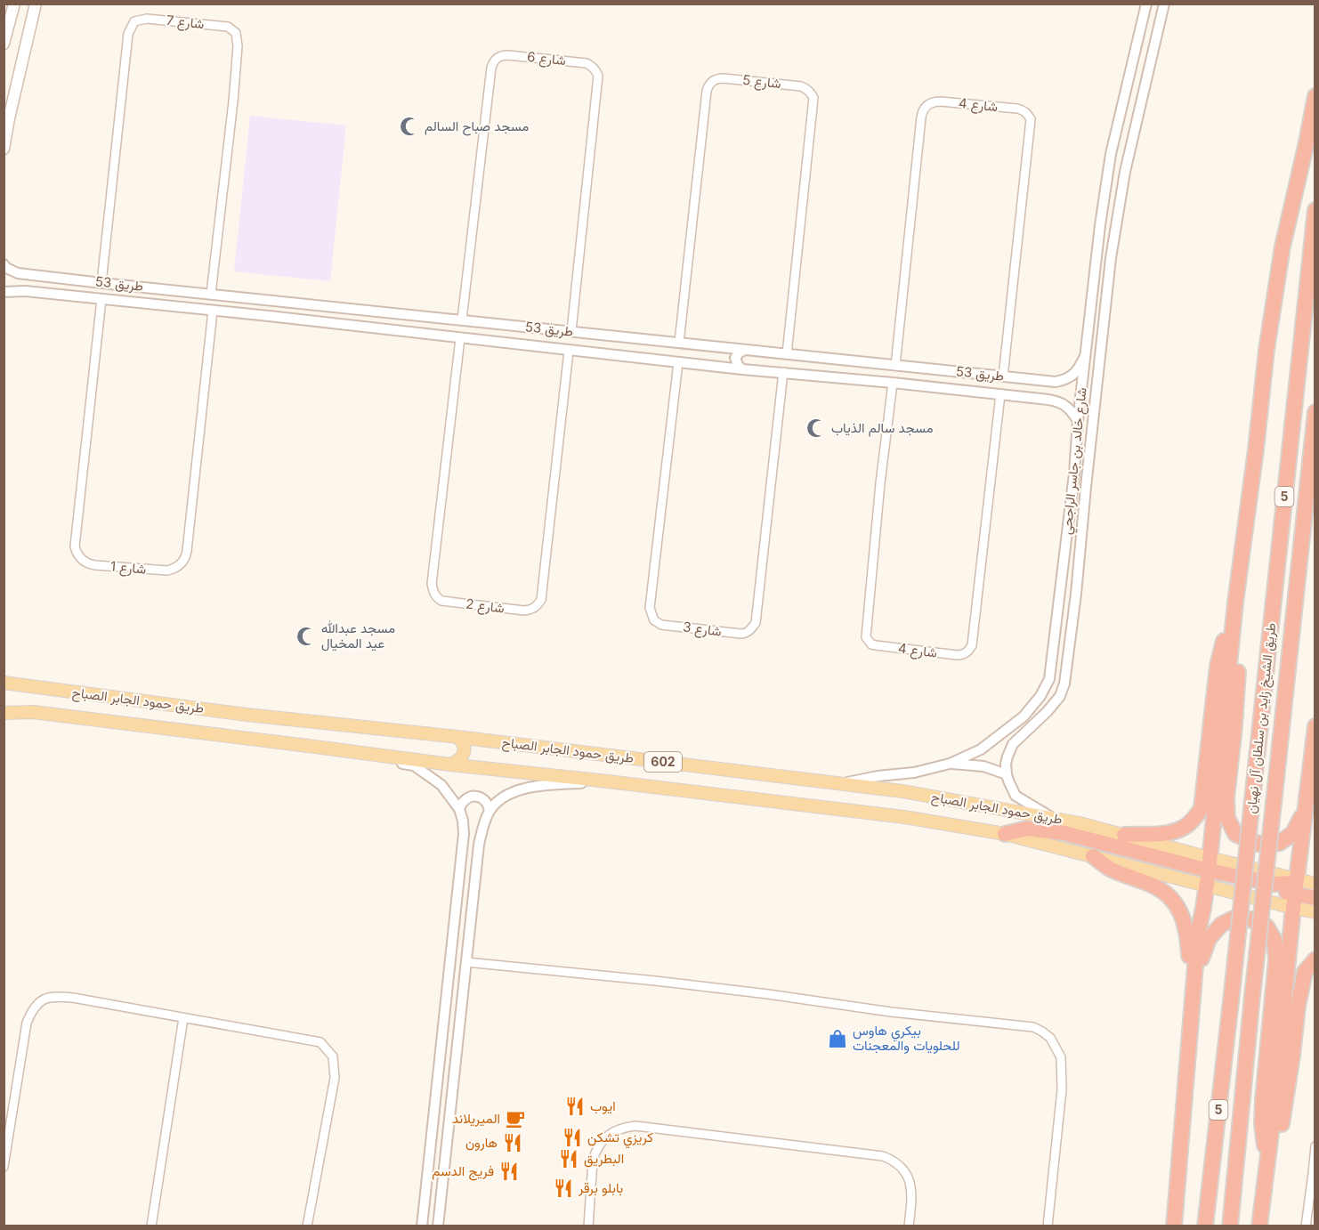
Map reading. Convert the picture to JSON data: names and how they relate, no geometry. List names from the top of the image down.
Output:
{
  "streets": {
    "highway": ["5", "طريق الشيخ زايد بن سلطان آل نهيان"],
    "main road": ["طريق حمود الجابر الصباح", "602"],
    "street": [
      "شارع 7",
      "شارع 6",
      "شارع 5",
      "شارع 4",
      "طريق 53",
      "شارع خالد بن جاسر الراجحي",
      "شارع 1",
      "شارع 2",
      "شارع 3"
    ]
  },
  "crossings": [
    ["شارع 7", "طريق 53"],
    ["شارع 6", "طريق 53"],
    ["شارع 5", "طريق 53"],
    ["شارع 4", "طريق 53"],
    ["طريق 53", "شارع خالد بن جاسر الراجحي"],
    ["طريق 53", "شارع 1"],
    ["طريق 53", "شارع 2"],
    ["طريق 53", "شارع 3"],
    ["شارع خالد بن جاسر الراجحي", "طريق حمود الجابر الصباح"]
  ],
  "places": {
    "mosque": ["مسجد صباح السالم", "مسجد سالم الذياب", "مسجد عبدالله عيد المخيال"],
    "shop": ["بيكري هاوس للحلويات والمعجنات"],
    "restaurant": [
      "ايوب",
      "كريزي تشكن",
      "هارون",
      "البطريق",
      "فريج الدسم",
      "بابلو برقر"
    ],
    "cafe": ["الميريلاند"]
  }
}
